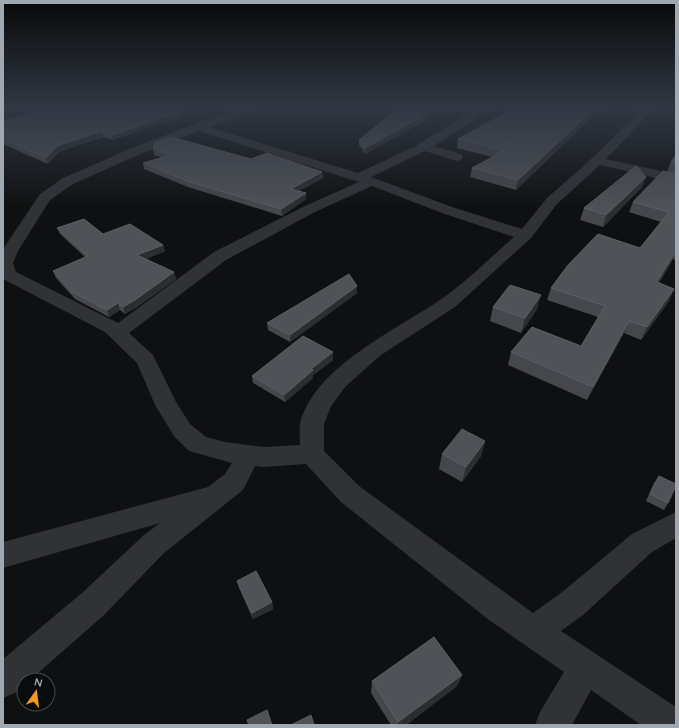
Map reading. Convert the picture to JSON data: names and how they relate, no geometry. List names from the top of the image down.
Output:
{
  "north": "top"
}
